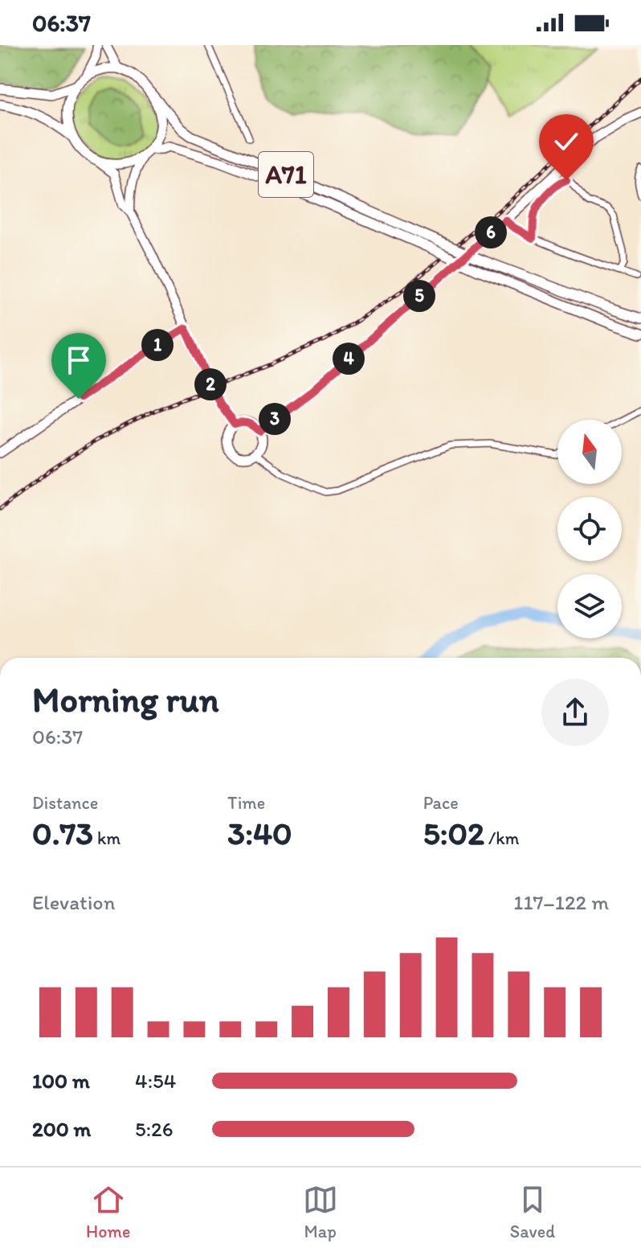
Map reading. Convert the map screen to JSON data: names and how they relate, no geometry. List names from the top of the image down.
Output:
{
  "streets": {
    "main road": ["A71"]
  },
  "north": "top",
  "page": {
    "status": "06:37",
    "pins": [
      "6",
      "5",
      "1",
      "4",
      "2",
      "3"
    ],
    "heading": ["Morning run", "06:37"],
    "stats": [
      ["Distance", "0.73 km"],
      ["Time", "3:40"],
      ["Pace", "5:02 /km"]
    ],
    "chart": ["Elevation", "117–122 m"],
    "list": [
      {
        "name": "100 m",
        "note": "4:54"
      },
      {
        "name": "200 m",
        "note": "5:26"
      }
    ],
    "tabs": ["Home", "Map", "Saved"]
  }
}
